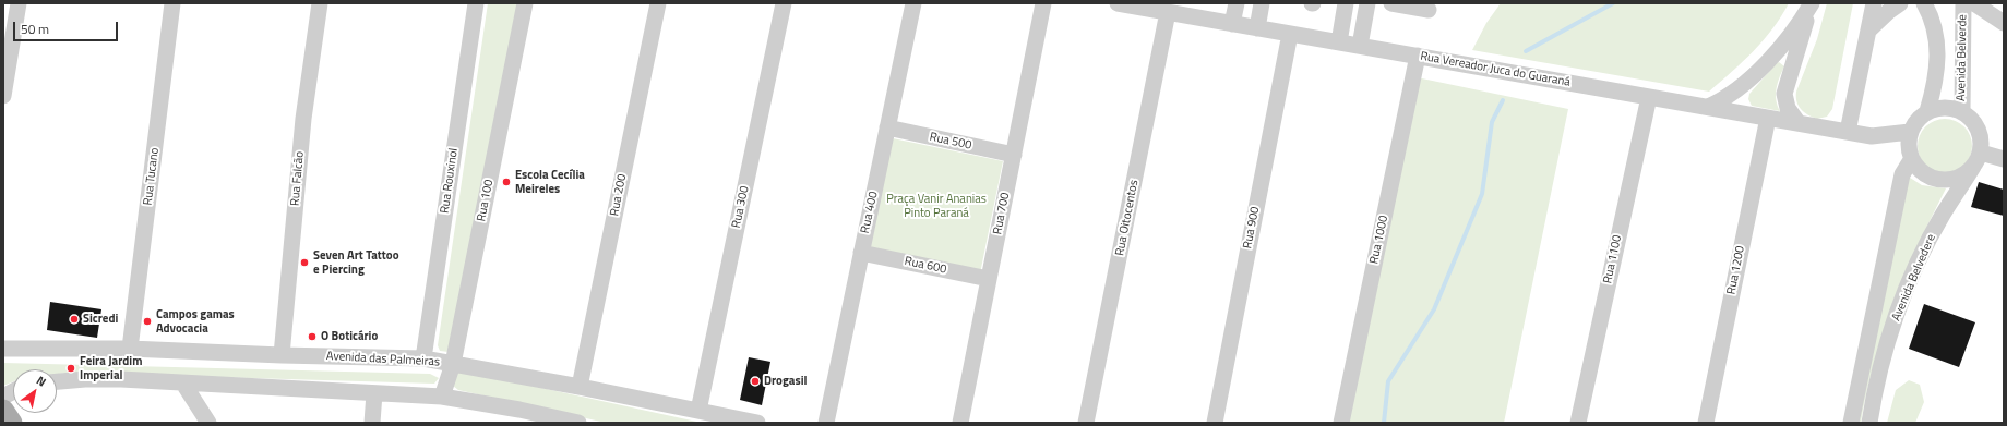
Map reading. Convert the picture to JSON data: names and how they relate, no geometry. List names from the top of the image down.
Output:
{
  "streets": {
    "street": [
      "Avenida Belverde",
      "Rua Vereador Juca do Guaraná",
      "Rua 500",
      "Rua Tucano",
      "Rua Falcão",
      "Rua Rouxinol",
      "Rua 200",
      "Rua 100",
      "Rua 300",
      "Rua 400",
      "Rua 700",
      "Rua Oitocentos",
      "Rua 900",
      "Rua 1000",
      "Rua 1100",
      "Rua 600",
      "Rua 1200",
      "Avenida Belvedere",
      "Avenida das Palmeiras"
    ]
  },
  "crossings": [
    ["Avenida Belverde", "Rua Vereador Juca do Guaraná"],
    ["Avenida Belverde", "Avenida Belvedere"],
    ["Rua Vereador Juca do Guaraná", "Rua Oitocentos"],
    ["Rua Vereador Juca do Guaraná", "Rua 900"],
    ["Rua Vereador Juca do Guaraná", "Rua 1000"],
    ["Rua Vereador Juca do Guaraná", "Rua 1100"],
    ["Rua Vereador Juca do Guaraná", "Rua 1200"],
    ["Rua Vereador Juca do Guaraná", "Avenida Belvedere"],
    ["Rua 500", "Rua 400"],
    ["Rua 500", "Rua 700"],
    ["Rua Tucano", "Avenida das Palmeiras"],
    ["Rua Falcão", "Avenida das Palmeiras"],
    ["Rua Rouxinol", "Avenida das Palmeiras"],
    ["Rua 200", "Avenida das Palmeiras"],
    ["Rua 100", "Avenida das Palmeiras"],
    ["Rua 300", "Avenida das Palmeiras"],
    ["Rua 400", "Rua 600"],
    ["Rua 700", "Rua 600"]
  ],
  "parks": ["Praça Vanir Ananias Pinto Paraná"],
  "places": [
    "Escola Cecília Meireles",
    "Seven Art Tattoo e Piercing",
    "Sicredi",
    "Campos gamas Advocacia",
    "O Boticário",
    "Feira Jardim Imperial",
    "Drogasil"
  ],
  "scale_bar": "50 m",
  "north": "top right"
}
